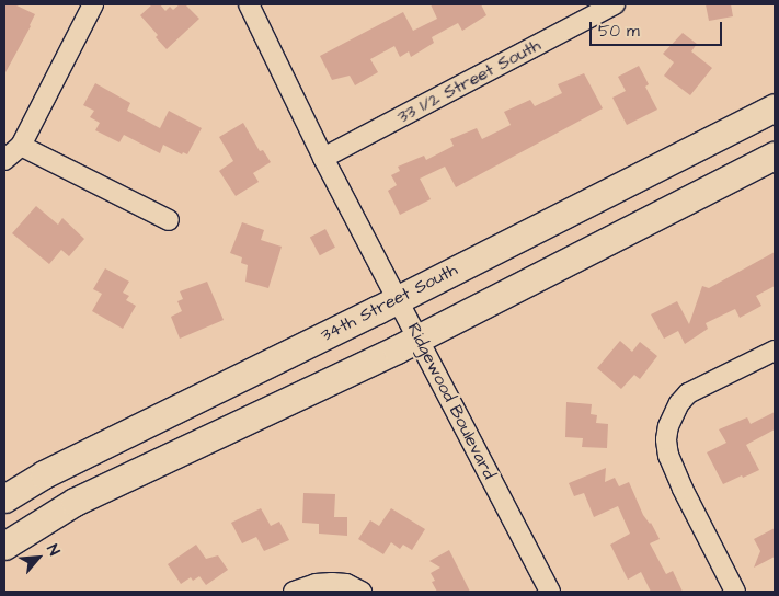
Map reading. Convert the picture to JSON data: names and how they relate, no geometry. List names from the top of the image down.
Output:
{
  "streets": {
    "main road": ["34th Street South"],
    "street": ["33 1/2 Street South", "Ridgewood Boulevard"]
  },
  "crossings": [
    ["33 1/2 Street South", "Ridgewood Boulevard"],
    ["34th Street South", "Ridgewood Boulevard"]
  ],
  "scale_bar": "50 m",
  "north": "top right"
}
